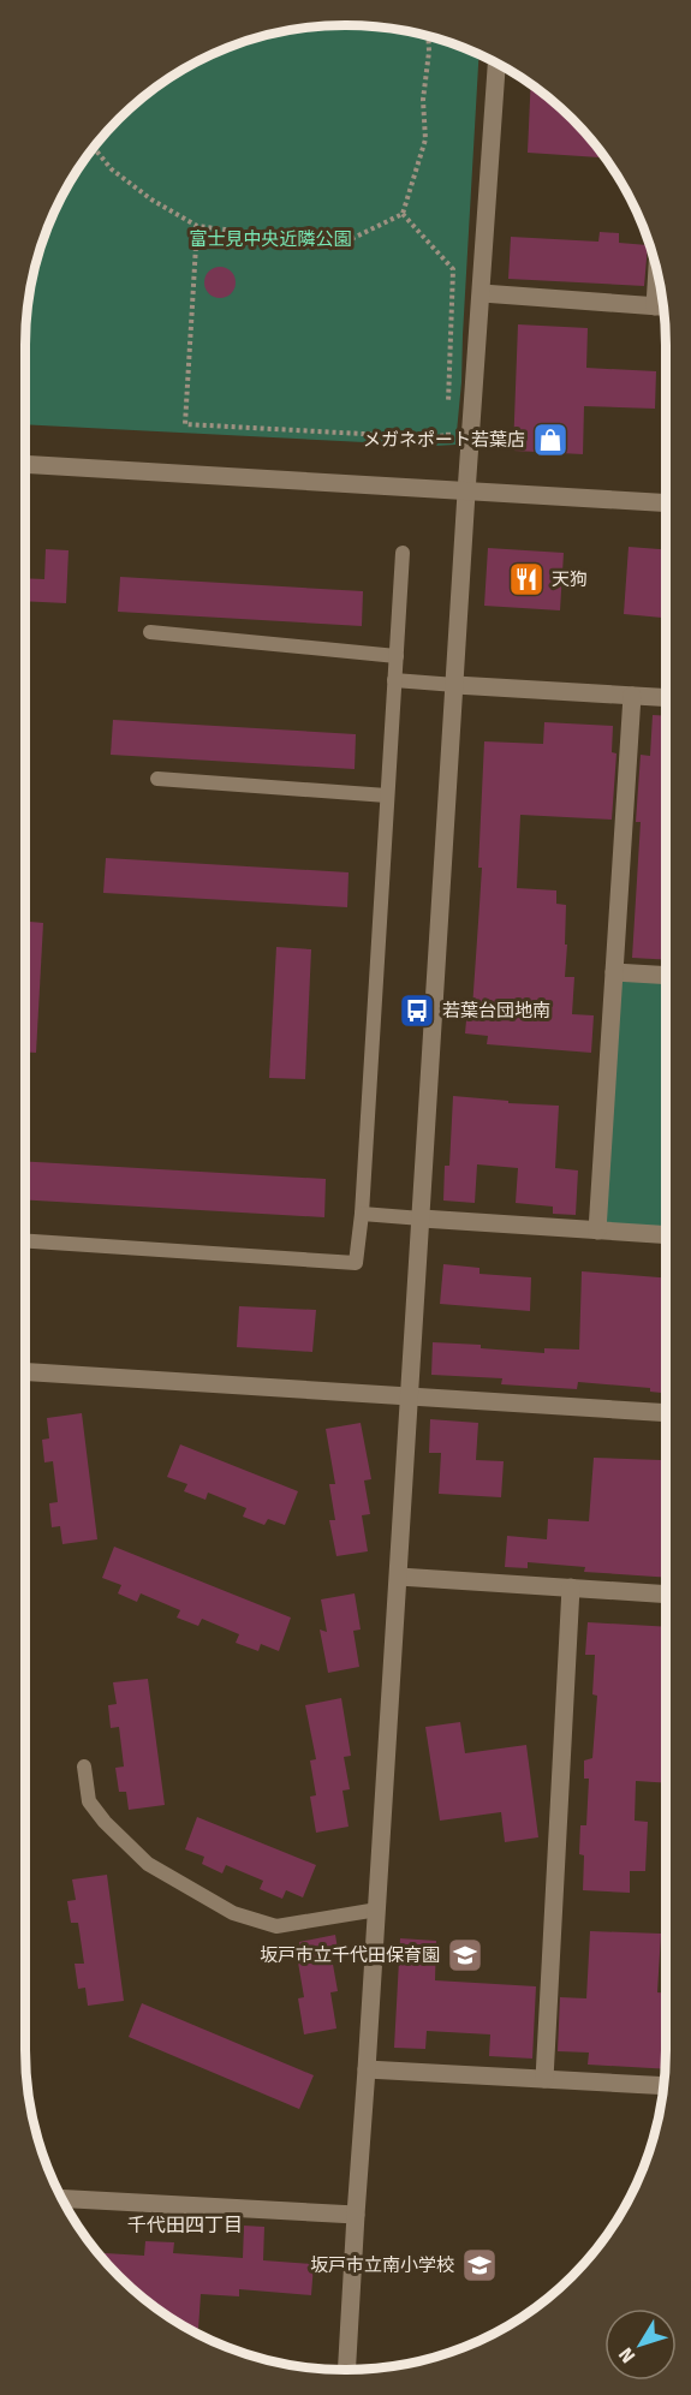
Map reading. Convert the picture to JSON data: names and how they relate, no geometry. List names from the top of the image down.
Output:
{
  "districts": ["千代田四丁目"],
  "parks": ["富士見中央近隣公園"],
  "places": {
    "shop": ["メガネポート若葉店"],
    "restaurant": ["天狗"],
    "bus stop": ["若葉台団地南"],
    "school or university": ["坂戸市立千代田保育園", "坂戸市立南小学校"]
  },
  "north": "bottom left"
}
